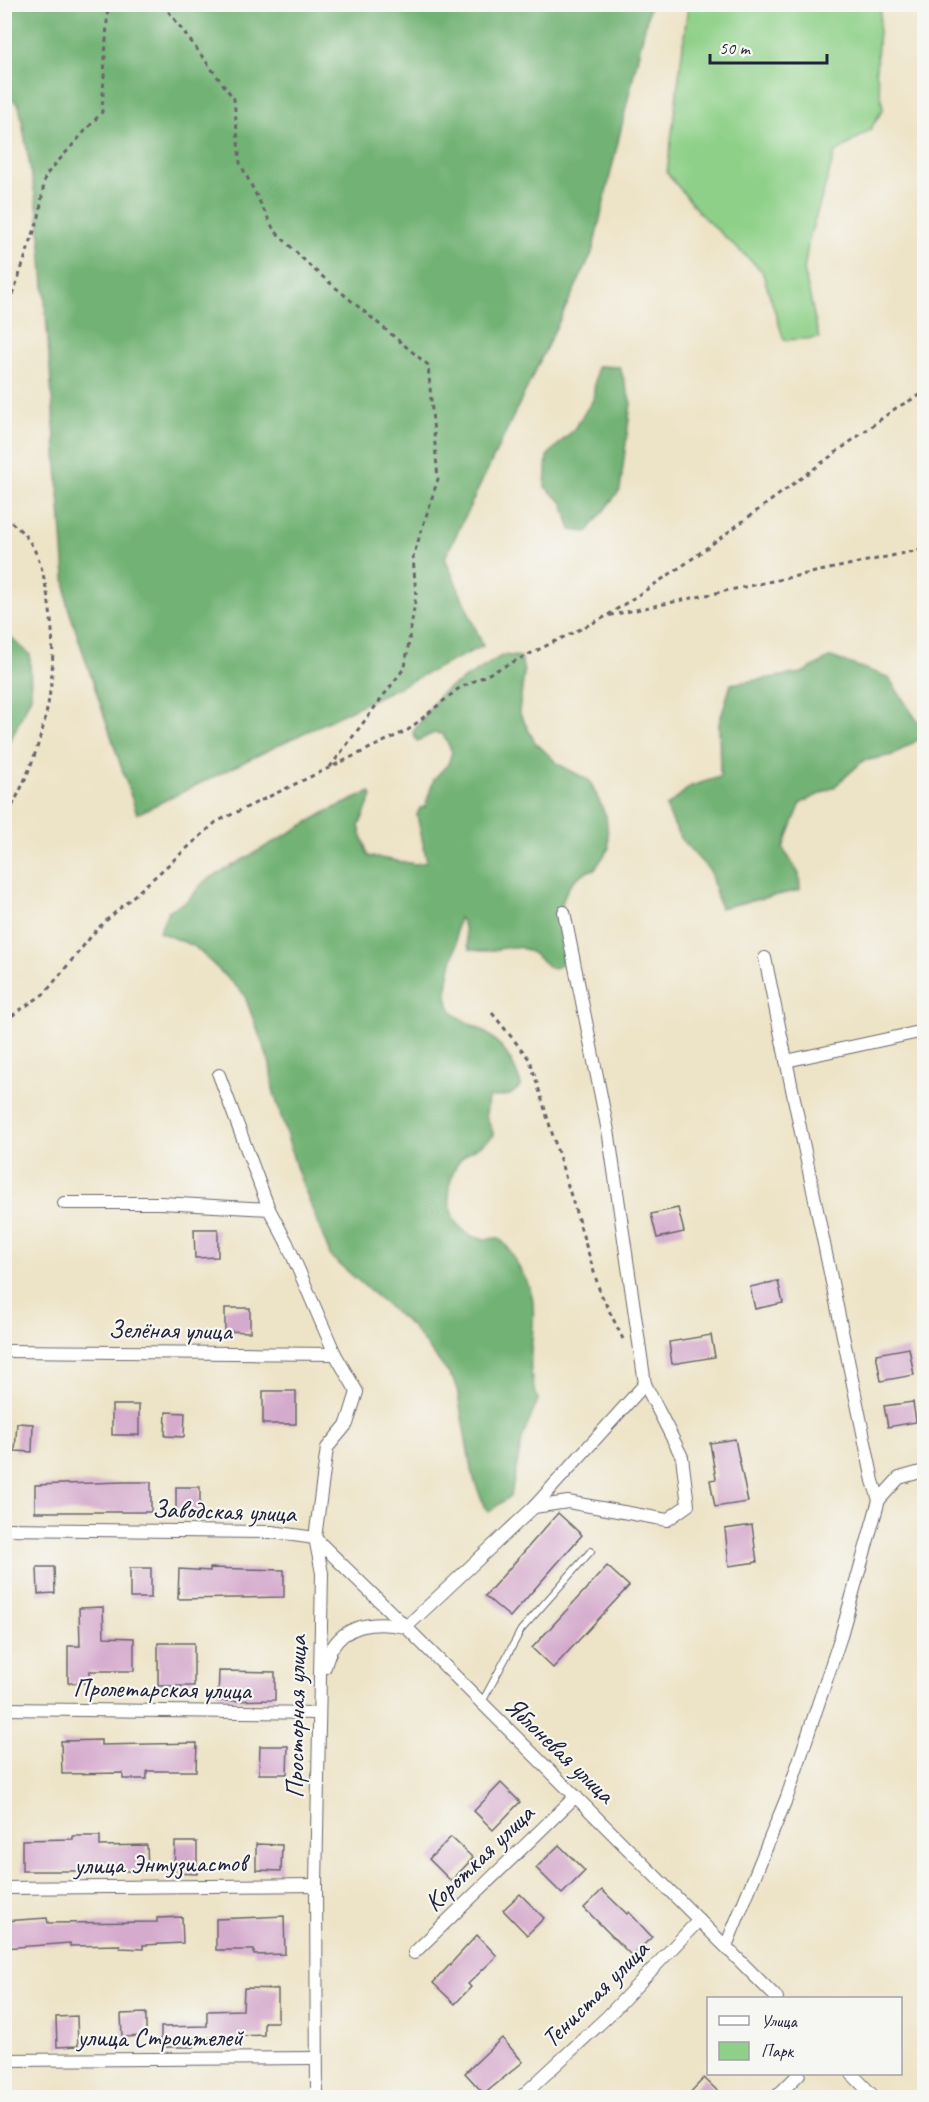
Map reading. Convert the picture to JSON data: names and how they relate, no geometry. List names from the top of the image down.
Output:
{
  "streets": {
    "street": [
      "Зелёная улица",
      "Заводская улица",
      "Пролетарская улица",
      "Просторная улица",
      "Яблоневая улица",
      "Короткая улица",
      "улица Энтузиастов",
      "Тенистая улица",
      "улица Строителей"
    ]
  },
  "crossings": [
    ["Зелёная улица", "Просторная улица"],
    ["Заводская улица", "Просторная улица"],
    ["Заводская улица", "Яблоневая улица"],
    ["Пролетарская улица", "Просторная улица"],
    ["Просторная улица", "улица Энтузиастов"],
    ["Просторная улица", "улица Строителей"],
    ["Яблоневая улица", "Короткая улица"],
    ["Яблоневая улица", "Тенистая улица"]
  ],
  "legend": ["Улица", "Парк"],
  "scale_bar": "50 m"
}
